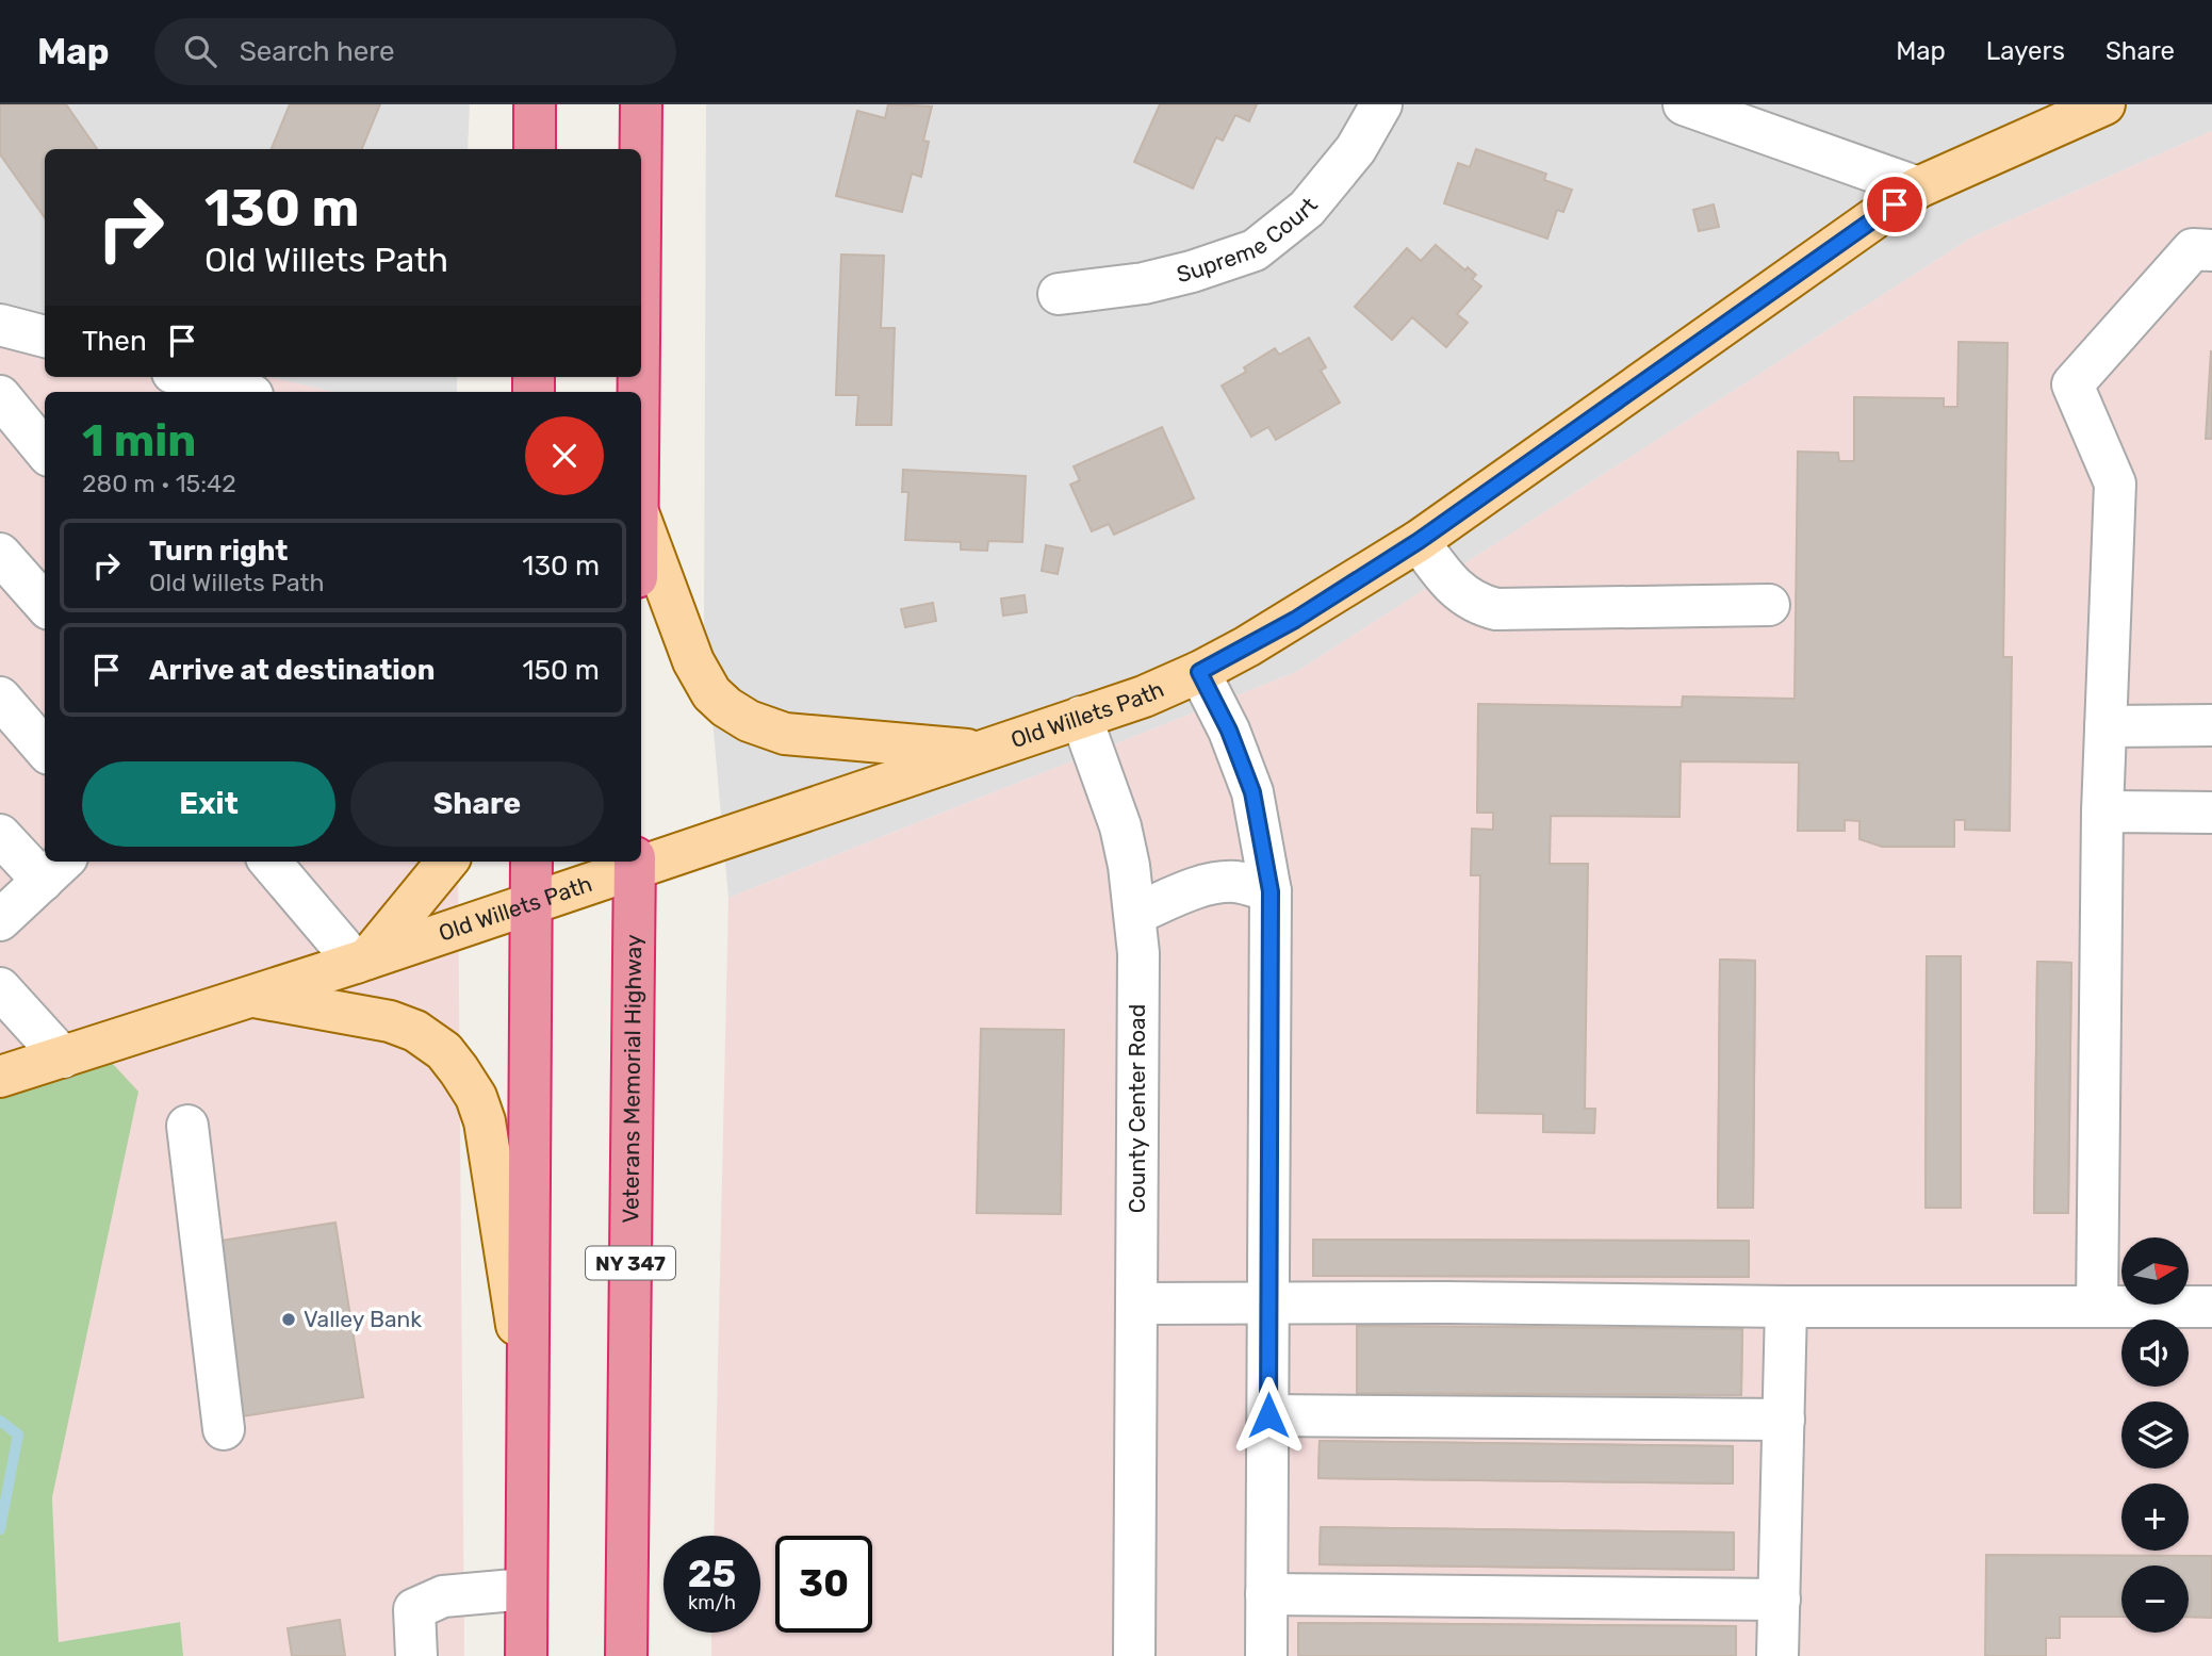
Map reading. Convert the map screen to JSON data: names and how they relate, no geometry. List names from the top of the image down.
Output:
{
  "streets": {
    "highway": ["Veterans Memorial Highway", "NY 347"],
    "main road": ["Old Willets Path"],
    "street": ["Supreme Court", "County Center Road"]
  },
  "crossings": [
    ["Old Willets Path", "Veterans Memorial Highway"],
    ["Old Willets Path", "County Center Road"]
  ],
  "places": ["Valley Bank"],
  "north": "right",
  "page": {
    "header": "Map",
    "search": "Search here",
    "nav": ["Map", "Layers", "Share"],
    "turn": ["130 m", "Old Willets Path"],
    "then": "Then",
    "heading": ["1 min", "280 m · 15:42"],
    "list": [
      {
        "name": "Turn right",
        "note": "Old Willets Path",
        "value": "130 m"
      },
      {
        "name": "Arrive at destination",
        "value": "150 m"
      }
    ],
    "buttons": ["Exit", "Share"],
    "map_buttons": ["+", "−"],
    "speed": "25 km/h",
    "limit": "30"
  }
}
